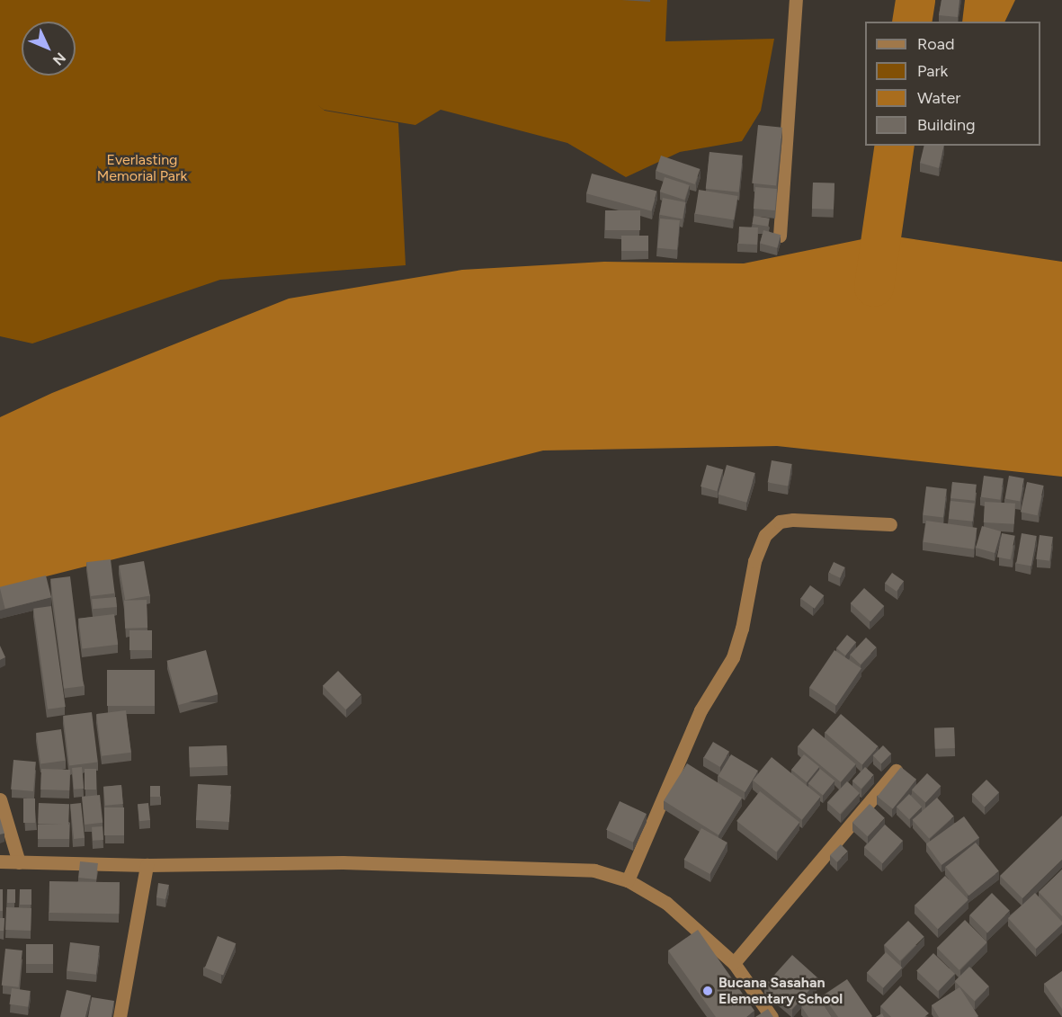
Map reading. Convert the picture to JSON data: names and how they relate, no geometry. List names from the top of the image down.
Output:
{
  "parks": ["Everlasting Memorial Park"],
  "places": ["Bucana Sasahan Elementary School"],
  "legend": [
    "Road",
    "Park",
    "Water",
    "Building"
  ],
  "north": "bottom right"
}
